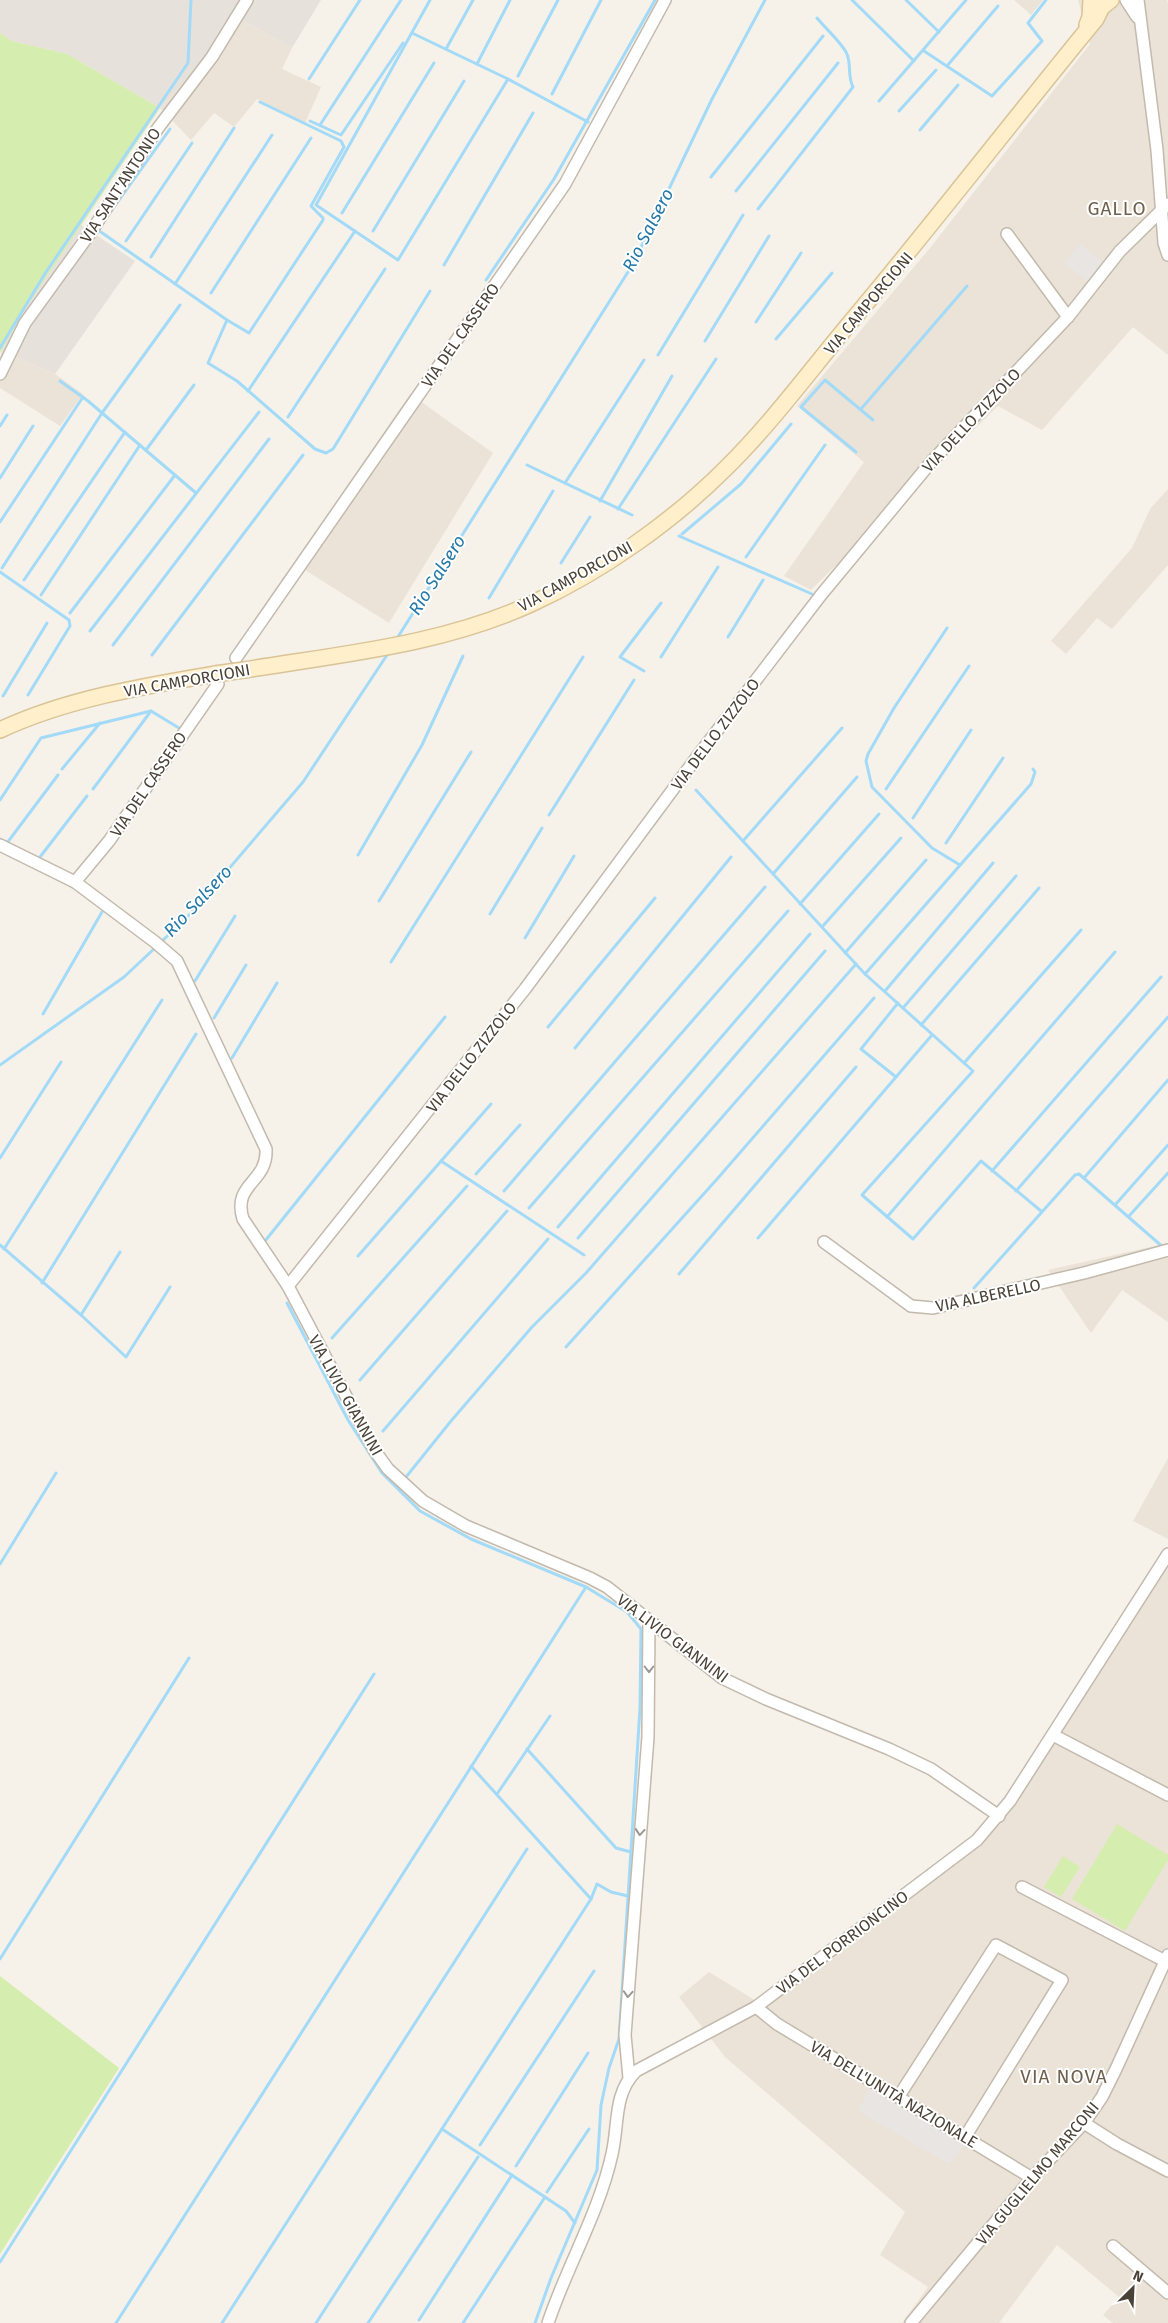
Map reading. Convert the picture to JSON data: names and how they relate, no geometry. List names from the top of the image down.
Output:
{
  "streets": {
    "main road": ["VIA CAMPORCIONI"],
    "street": [
      "VIA SANT'ANTONIO",
      "VIA DEL CASSERO",
      "VIA DELLO ZIZZOLO",
      "VIA ALBERELLO",
      "VIA LIVIO GIANNINI",
      "VIA DEL PORRIONCINO",
      "VIA DELL'UNITÀ NAZIONALE",
      "VIA GUGLIELMO MARCONI"
    ]
  },
  "crossings": [
    ["VIA CAMPORCIONI", "VIA DEL CASSERO"],
    ["VIA DEL CASSERO", "VIA LIVIO GIANNINI"],
    ["VIA DELLO ZIZZOLO", "VIA LIVIO GIANNINI"],
    ["VIA LIVIO GIANNINI", "VIA DEL PORRIONCINO"],
    ["VIA DEL PORRIONCINO", "VIA DELL'UNITÀ NAZIONALE"],
    ["VIA DELL'UNITÀ NAZIONALE", "VIA GUGLIELMO MARCONI"]
  ],
  "districts": ["GALLO", "VIA NOVA"],
  "water": ["Rio Salsero"],
  "north": "top right"
}
